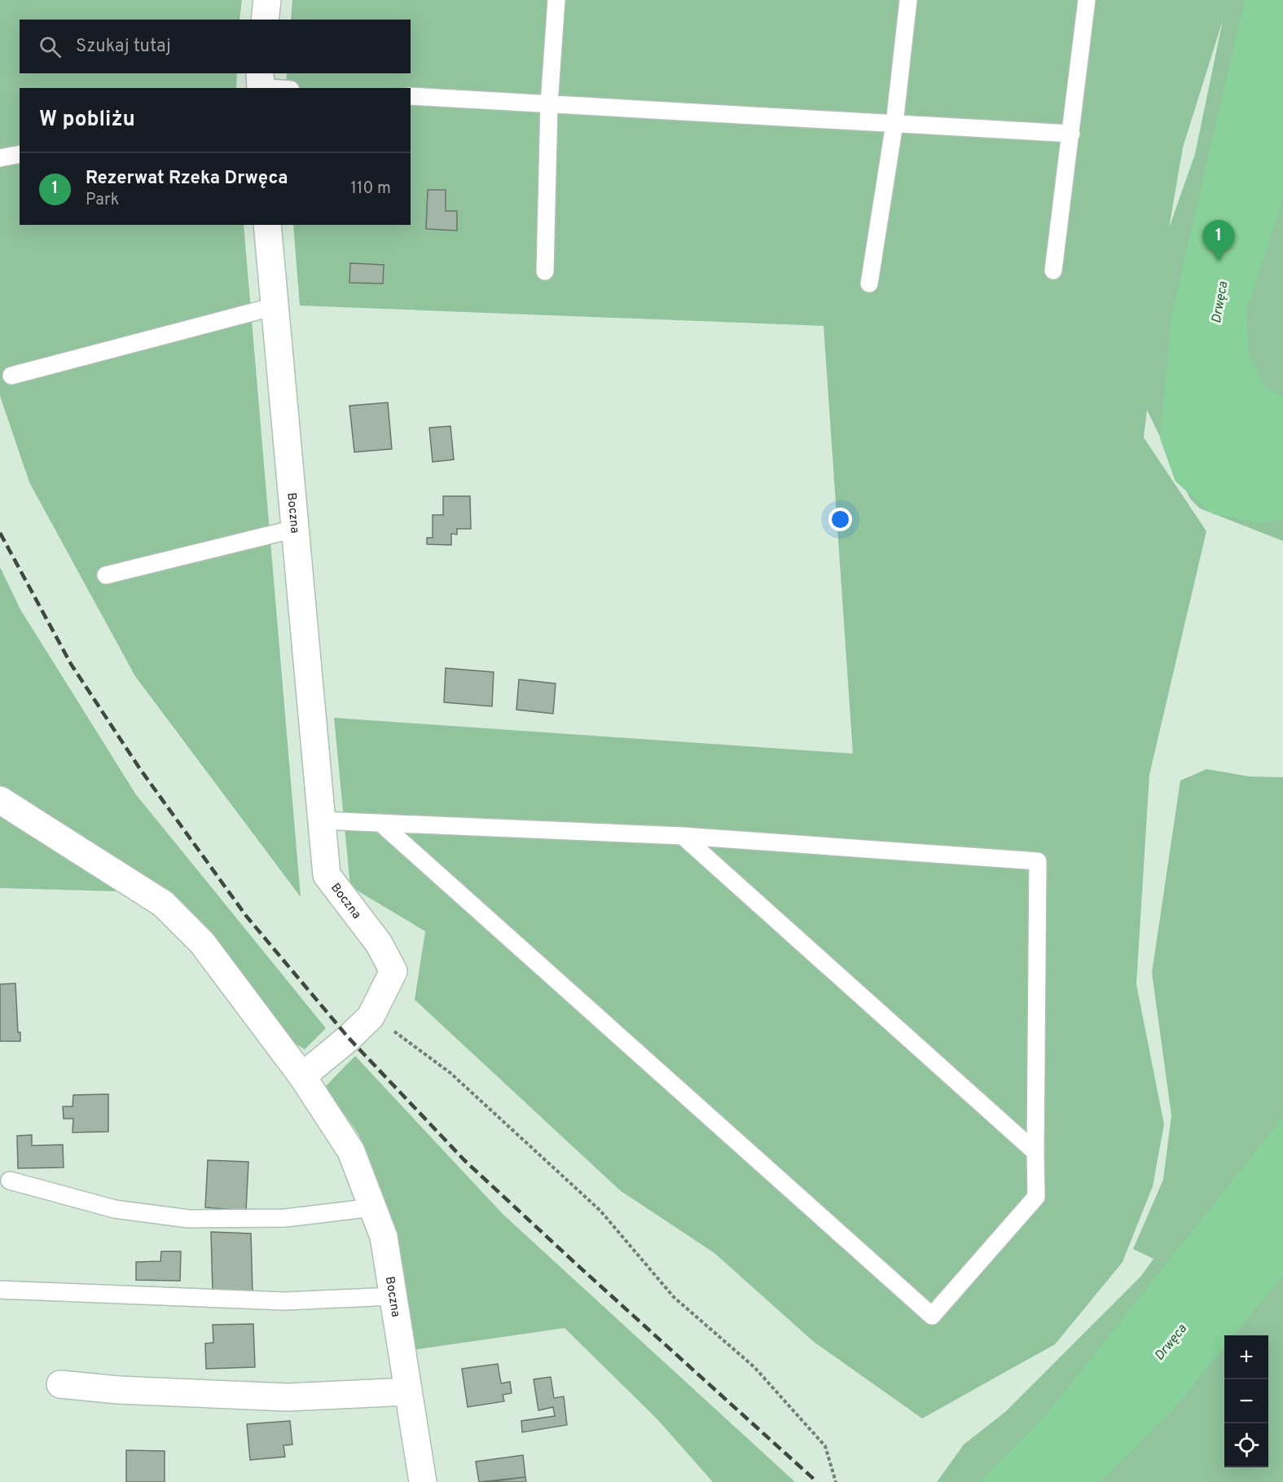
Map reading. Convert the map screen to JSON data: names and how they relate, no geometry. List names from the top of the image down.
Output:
{
  "streets": {
    "street": ["Boczna"]
  },
  "water": ["Drwęca"],
  "page": {
    "search": "Szukaj tutaj",
    "heading": "W pobliżu",
    "list": [
      {
        "mark": "1",
        "name": "Rezerwat Rzeka Drwęca",
        "note": "Park",
        "value": "110 m"
      }
    ],
    "pins": "1",
    "map_buttons": ["+", "−"]
  }
}
